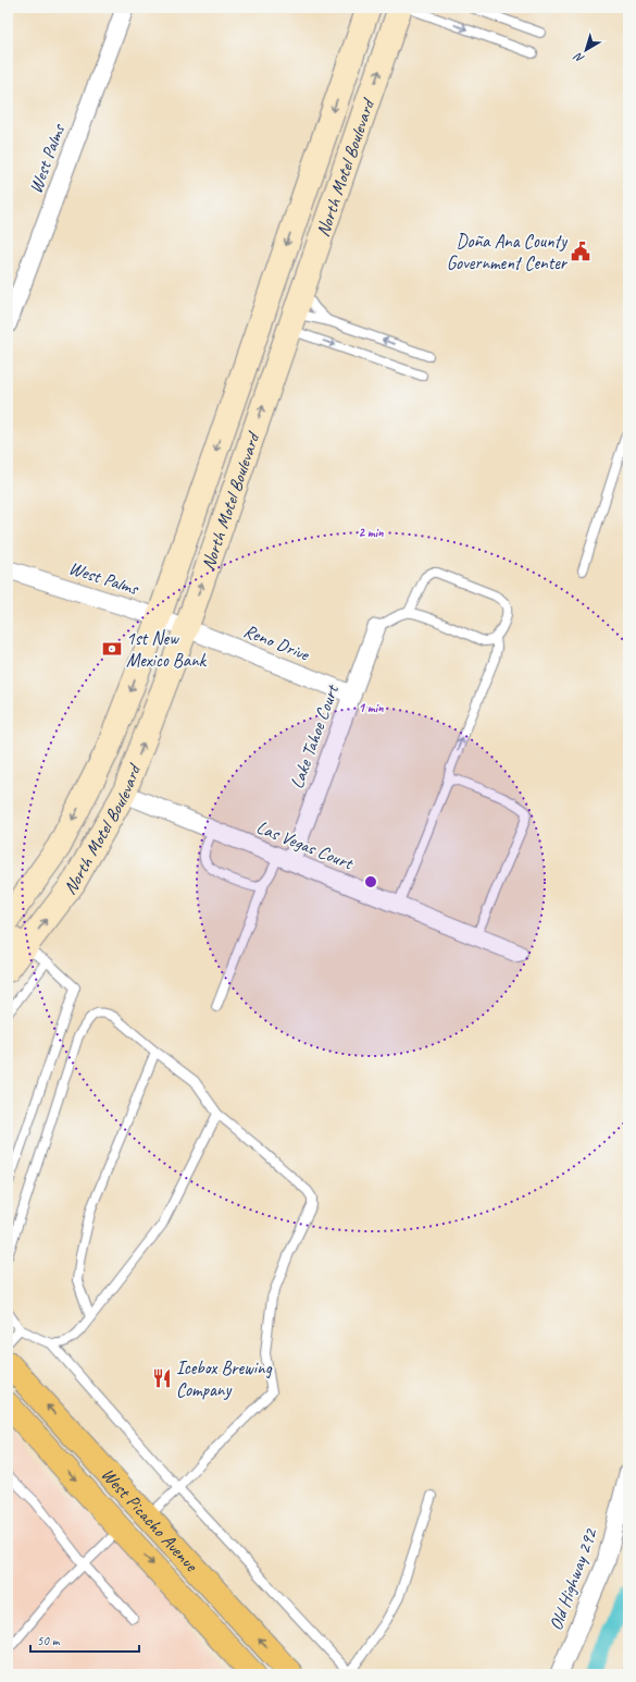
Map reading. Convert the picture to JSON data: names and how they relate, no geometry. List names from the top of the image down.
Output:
{
  "streets": {
    "main road": ["North Motel Boulevard", "West Picacho Avenue"],
    "street": [
      "West Palms",
      "Reno Drive",
      "Lake Tahoe Court",
      "Las Vegas Court",
      "Old Highway 292"
    ]
  },
  "crossings": [
    ["West Palms", "North Motel Boulevard"],
    ["West Palms", "Reno Drive"],
    ["North Motel Boulevard", "Reno Drive"],
    ["North Motel Boulevard", "Las Vegas Court"],
    ["Reno Drive", "Lake Tahoe Court"],
    ["Lake Tahoe Court", "Las Vegas Court"]
  ],
  "places": {
    "public building": ["Doña Ana County Government Center"],
    "bank": ["1st New Mexico Bank"],
    "restaurant": ["Icebox Brewing Company"]
  },
  "scale_bar": "50 m",
  "north": "bottom left",
  "rings": ["2 min", "1 min"]
}
